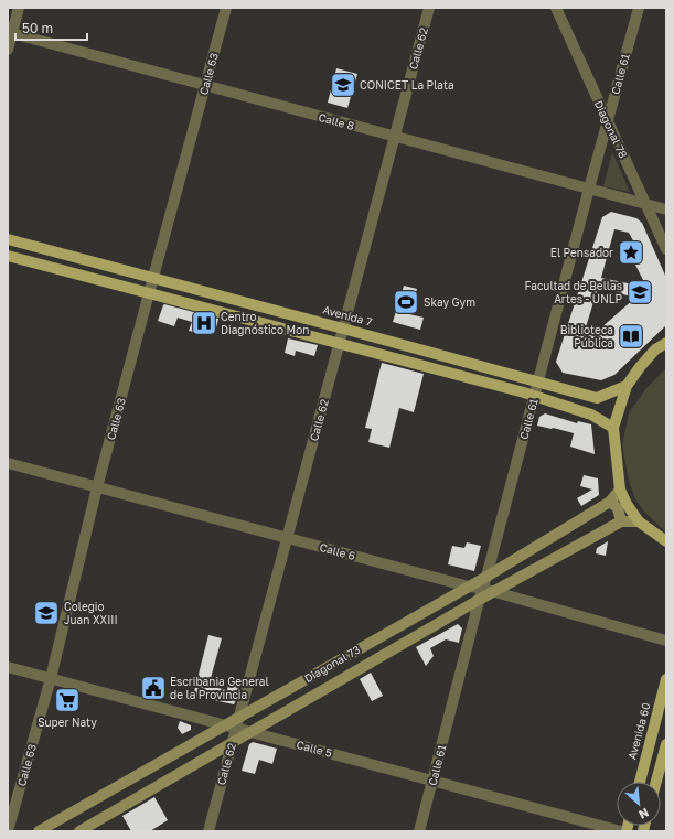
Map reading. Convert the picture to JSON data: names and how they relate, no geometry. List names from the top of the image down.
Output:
{
  "streets": {
    "main road": ["Avenida 7", "Diagonal 73", "Avenida 60"],
    "street": [
      "Calle 62",
      "Calle 63",
      "Calle 61",
      "Calle 8",
      "Diagonal 78",
      "Calle 6",
      "Calle 5"
    ]
  },
  "crossings": [
    ["Calle 62", "Calle 8"],
    ["Calle 62", "Avenida 7"],
    ["Calle 62", "Calle 6"],
    ["Calle 62", "Diagonal 73"],
    ["Calle 62", "Calle 5"],
    ["Calle 63", "Calle 8"],
    ["Calle 63", "Avenida 7"],
    ["Calle 63", "Calle 6"],
    ["Calle 63", "Calle 5"],
    ["Calle 61", "Calle 8"],
    ["Calle 61", "Diagonal 78"],
    ["Calle 61", "Avenida 7"],
    ["Calle 61", "Calle 6"],
    ["Calle 61", "Diagonal 73"],
    ["Calle 61", "Calle 5"],
    ["Calle 8", "Diagonal 78"],
    ["Calle 6", "Diagonal 73"],
    ["Diagonal 73", "Calle 5"]
  ],
  "places": {
    "school or university": ["CONICET La Plata", "Facultad de Bellas Artes - UNLP", "Colegio Juan XXIII"],
    "place": ["El Pensador"],
    "sports": ["Skay Gym"],
    "hospital": ["Centro Diagnóstico Mon"],
    "library": ["Biblioteca Pública"],
    "public building": ["Escribania General de la Provincia"],
    "supermarket": ["Super Naty"]
  },
  "scale_bar": "50 m",
  "north": "bottom right"
}
